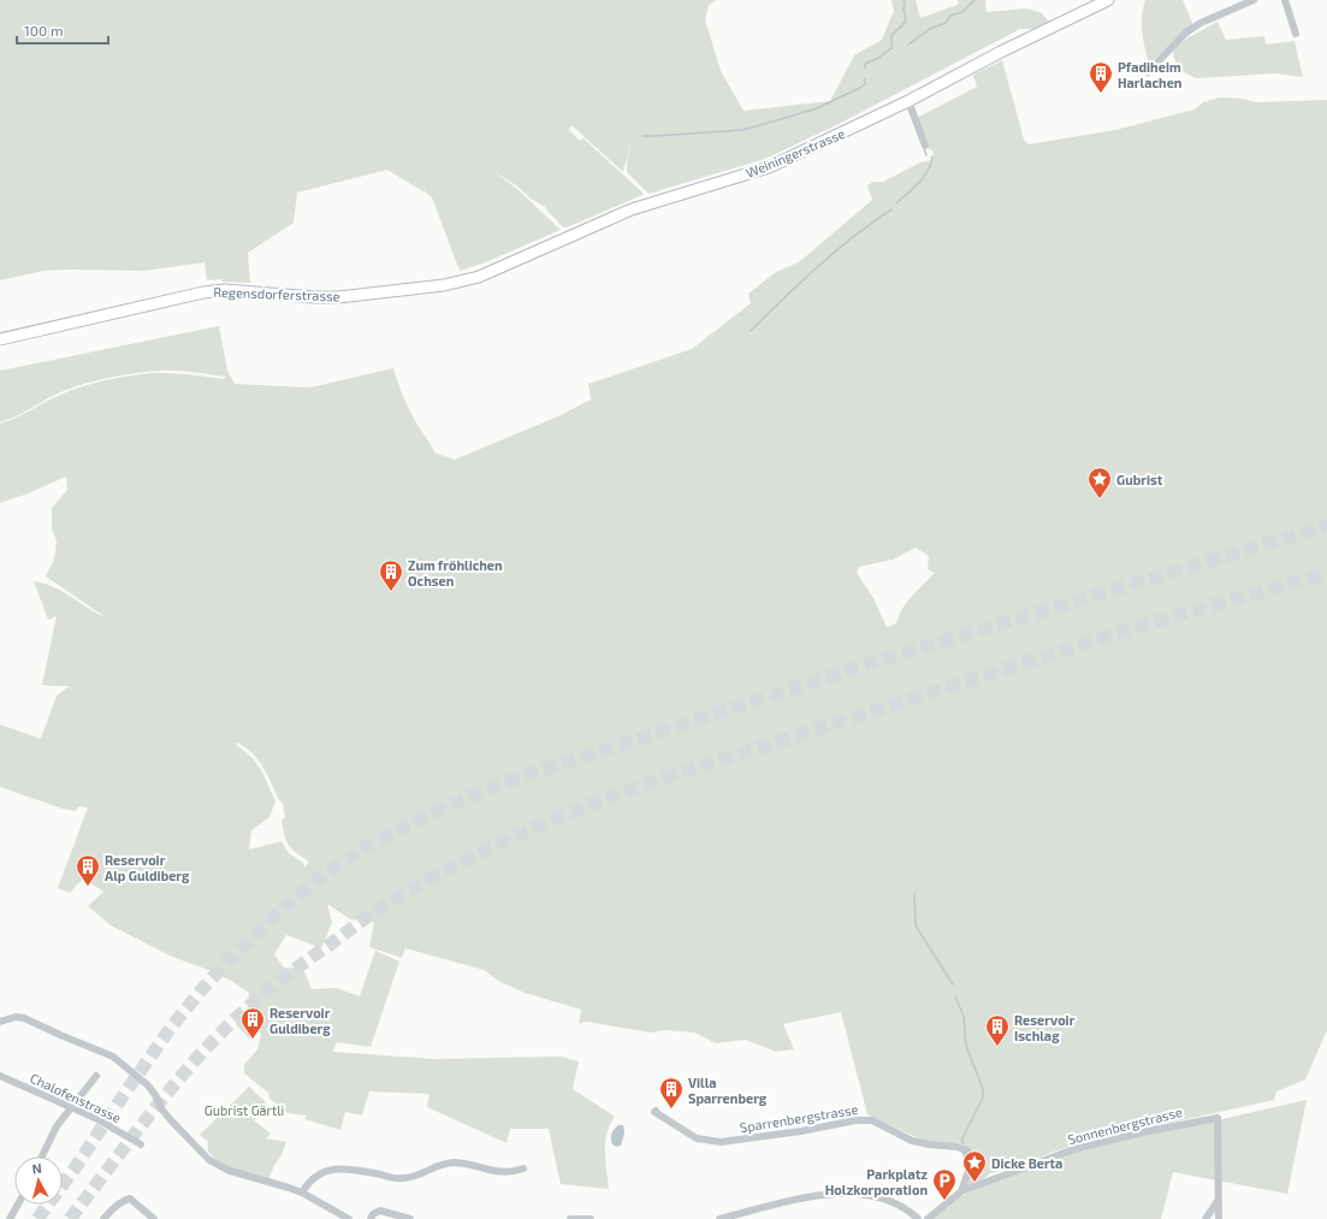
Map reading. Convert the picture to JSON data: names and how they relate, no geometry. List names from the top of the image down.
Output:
{
  "streets": {
    "street": [
      "Weiningerstrasse",
      "Regensdorferstrasse",
      "Chalofenstrasse",
      "Sparrenbergstrasse",
      "Sonnenbergstrasse"
    ]
  },
  "crossings": [
    ["Weiningerstrasse", "Regensdorferstrasse"],
    ["Sparrenbergstrasse", "Sonnenbergstrasse"]
  ],
  "parks": ["Gubrist Gärtli"],
  "places": {
    "building": [
      "Pfadiheim Harlachen",
      "Zum fröhlichen Ochsen",
      "Reservoir Alp Guldiberg",
      "Reservoir Guldiberg",
      "Reservoir Ischlag",
      "Villa Sparrenberg"
    ],
    "place": ["Gubrist", "Dicke Berta"],
    "parking": ["Parkplatz Holzkorporation"]
  },
  "scale_bar": "100 m",
  "north": "top"
}
